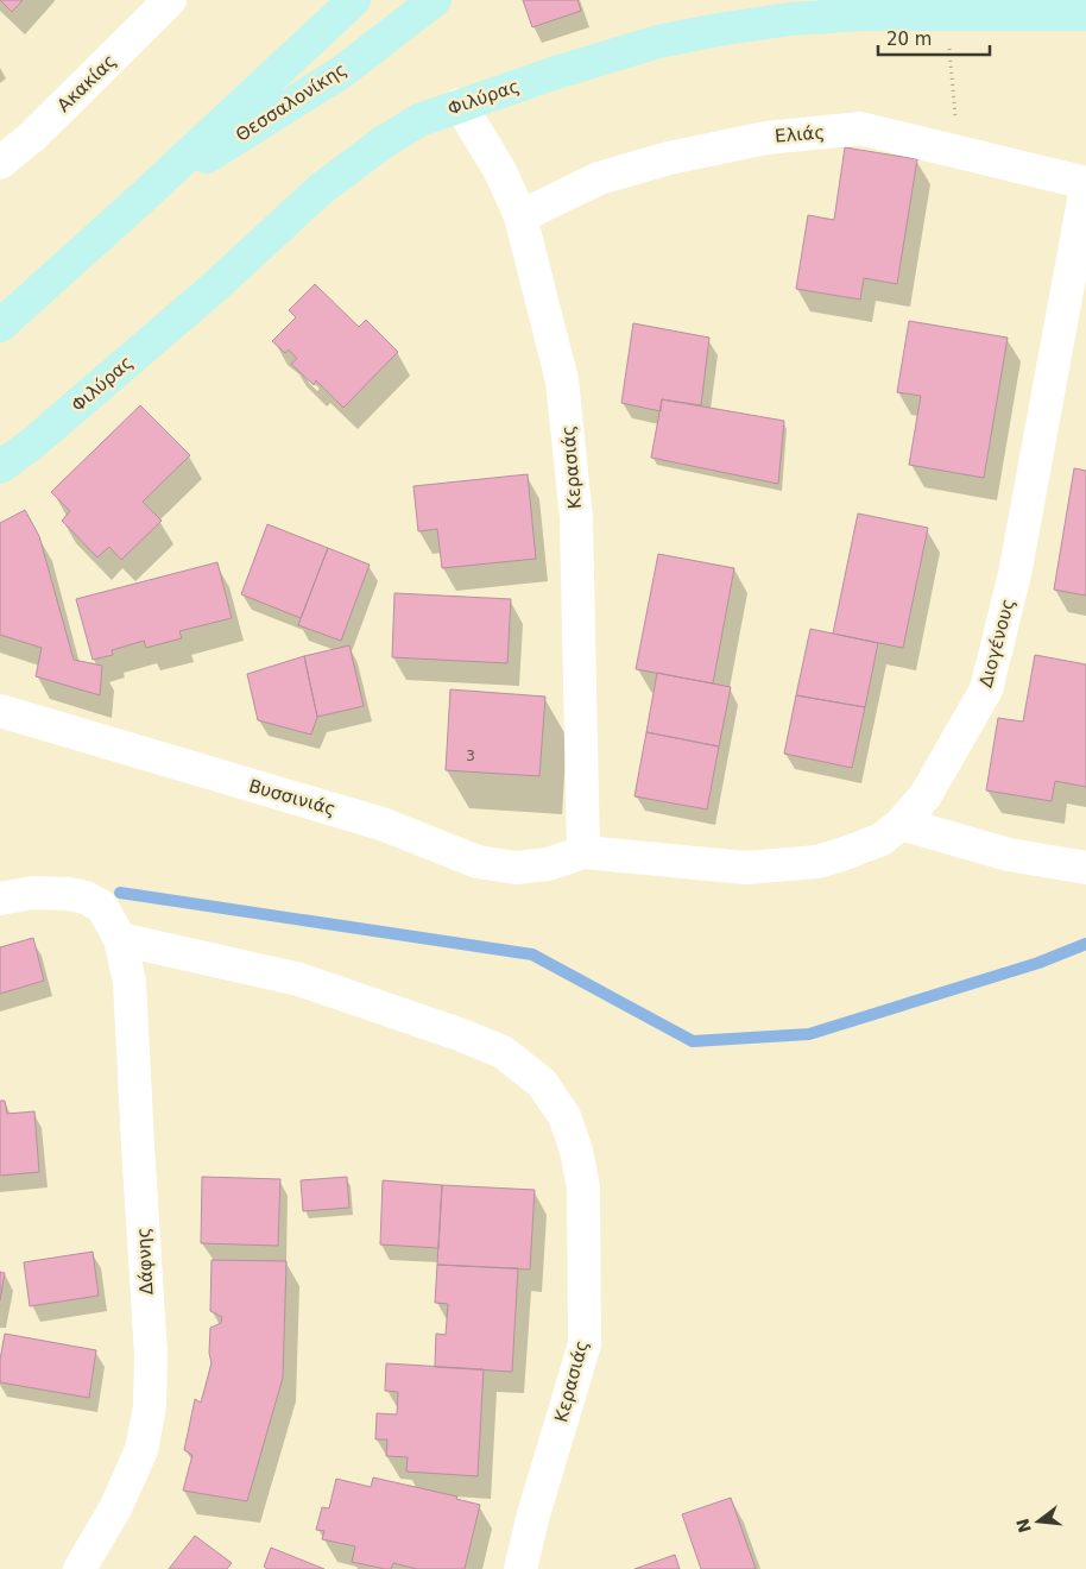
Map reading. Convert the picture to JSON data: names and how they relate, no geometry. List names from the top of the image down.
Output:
{
  "streets": {
    "street": [
      "Ακακίας",
      "Φιλύρας",
      "Θεσσαλονίκης",
      "Ελιάς",
      "Κερασιάς",
      "Διογένους",
      "Βυσσινιάς",
      "Δάφνης"
    ]
  },
  "crossings": [
    ["Φιλύρας", "Κερασιάς"],
    ["Ελιάς", "Κερασιάς"],
    ["Κερασιάς", "Διογένους"],
    ["Κερασιάς", "Βυσσινιάς"],
    ["Κερασιάς", "Δάφνης"],
    ["Διογένους", "Βυσσινιάς"]
  ],
  "house_numbers": ["3"],
  "scale_bar": "20 m",
  "north": "left"
}
